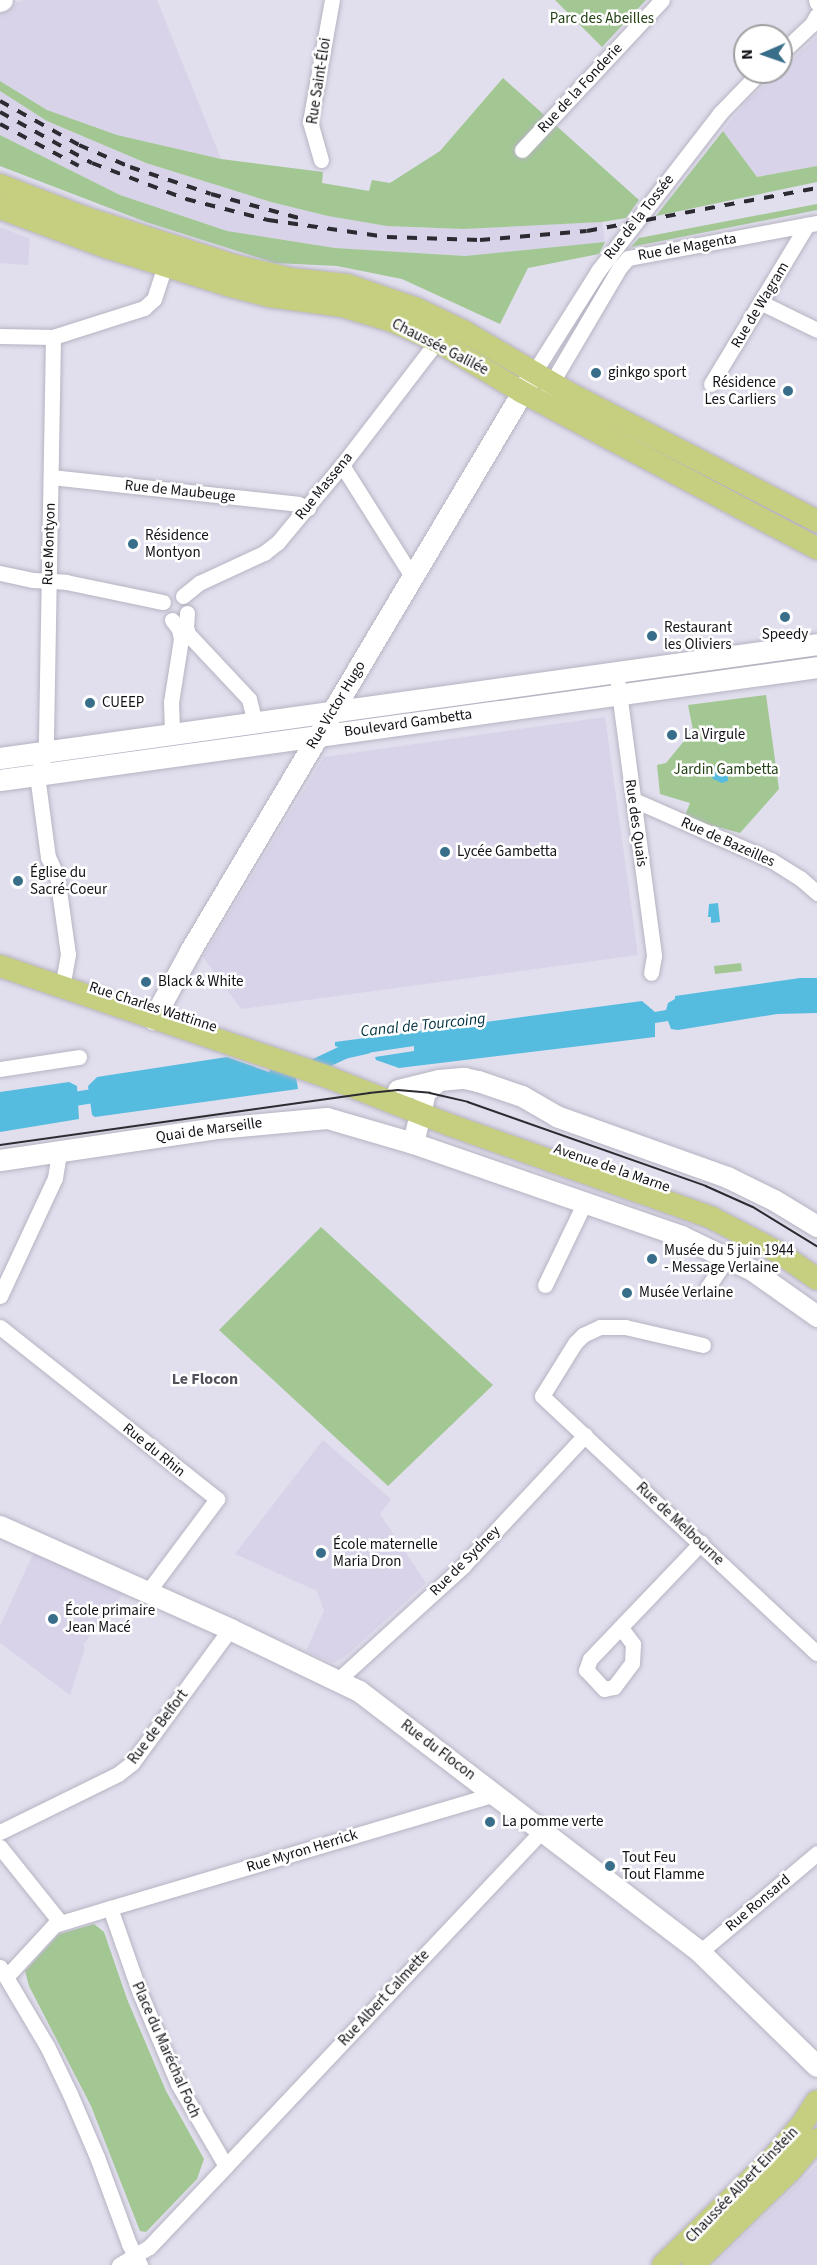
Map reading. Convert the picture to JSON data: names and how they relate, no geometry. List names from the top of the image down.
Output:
{
  "streets": {
    "main road": [
      "Chaussée Galilée",
      "Rue Charles Wattinne",
      "Avenue de la Marne",
      "Chaussée Albert Einstein"
    ],
    "street": [
      "Rue Saint-Éloi",
      "Rue de la Fonderie",
      "Rue de la Tossée",
      "Rue de Magenta",
      "Rue de Wagram",
      "Rue Massena",
      "Rue de Maubeuge",
      "Rue Montyon",
      "Rue Victor Hugo",
      "Boulevard Gambetta",
      "Rue des Quais",
      "Rue de Bazeilles",
      "Quai de Marseille",
      "Rue du Rhin",
      "Rue de Melbourne",
      "Rue de Sydney",
      "Rue de Belfort",
      "Rue du Flocon",
      "Rue Myron Herrick",
      "Rue Ronsard",
      "Rue Albert Calmette",
      "Place du Maréchal Foch"
    ]
  },
  "crossings": [
    ["Rue de la Tossée", "Chaussée Galilée"],
    ["Rue de la Tossée", "Rue Victor Hugo"],
    ["Rue de Magenta", "Rue de Wagram"],
    ["Rue de Magenta", "Chaussée Galilée"],
    ["Chaussée Galilée", "Rue Massena"],
    ["Chaussée Galilée", "Rue Victor Hugo"],
    ["Rue Massena", "Rue de Maubeuge"],
    ["Rue de Maubeuge", "Rue Montyon"],
    ["Rue Montyon", "Boulevard Gambetta"],
    ["Rue Victor Hugo", "Boulevard Gambetta"],
    ["Rue Victor Hugo", "Rue Charles Wattinne"],
    ["Boulevard Gambetta", "Rue des Quais"],
    ["Rue des Quais", "Rue de Bazeilles"],
    ["Rue Charles Wattinne", "Avenue de la Marne"],
    ["Rue du Rhin", "Rue du Flocon"],
    ["Rue de Melbourne", "Rue de Sydney"],
    ["Rue de Sydney", "Rue du Flocon"],
    ["Rue de Belfort", "Rue du Flocon"],
    ["Rue du Flocon", "Rue Myron Herrick"],
    ["Rue du Flocon", "Rue Ronsard"],
    ["Rue du Flocon", "Rue Albert Calmette"],
    ["Rue Myron Herrick", "Place du Maréchal Foch"],
    ["Rue Albert Calmette", "Place du Maréchal Foch"]
  ],
  "districts": ["Le Flocon"],
  "water": ["Canal de Tourcoing"],
  "parks": ["Parc des Abeilles", "Jardin Gambetta"],
  "places": [
    "ginkgo sport",
    "Résidence Les Carliers",
    "Résidence Montyon",
    "Speedy",
    "Restaurant les Oliviers",
    "CUEEP",
    "La Virgule",
    "Lycée Gambetta",
    "Église du Sacré-Coeur",
    "Black & White",
    "Musée du 5 juin 1944 - Message Verlaine",
    "Musée Verlaine",
    "École maternelle Maria Dron",
    "École primaire Jean Macé",
    "La pomme verte",
    "Tout Feu Tout Flamme"
  ],
  "north": "left"
}
